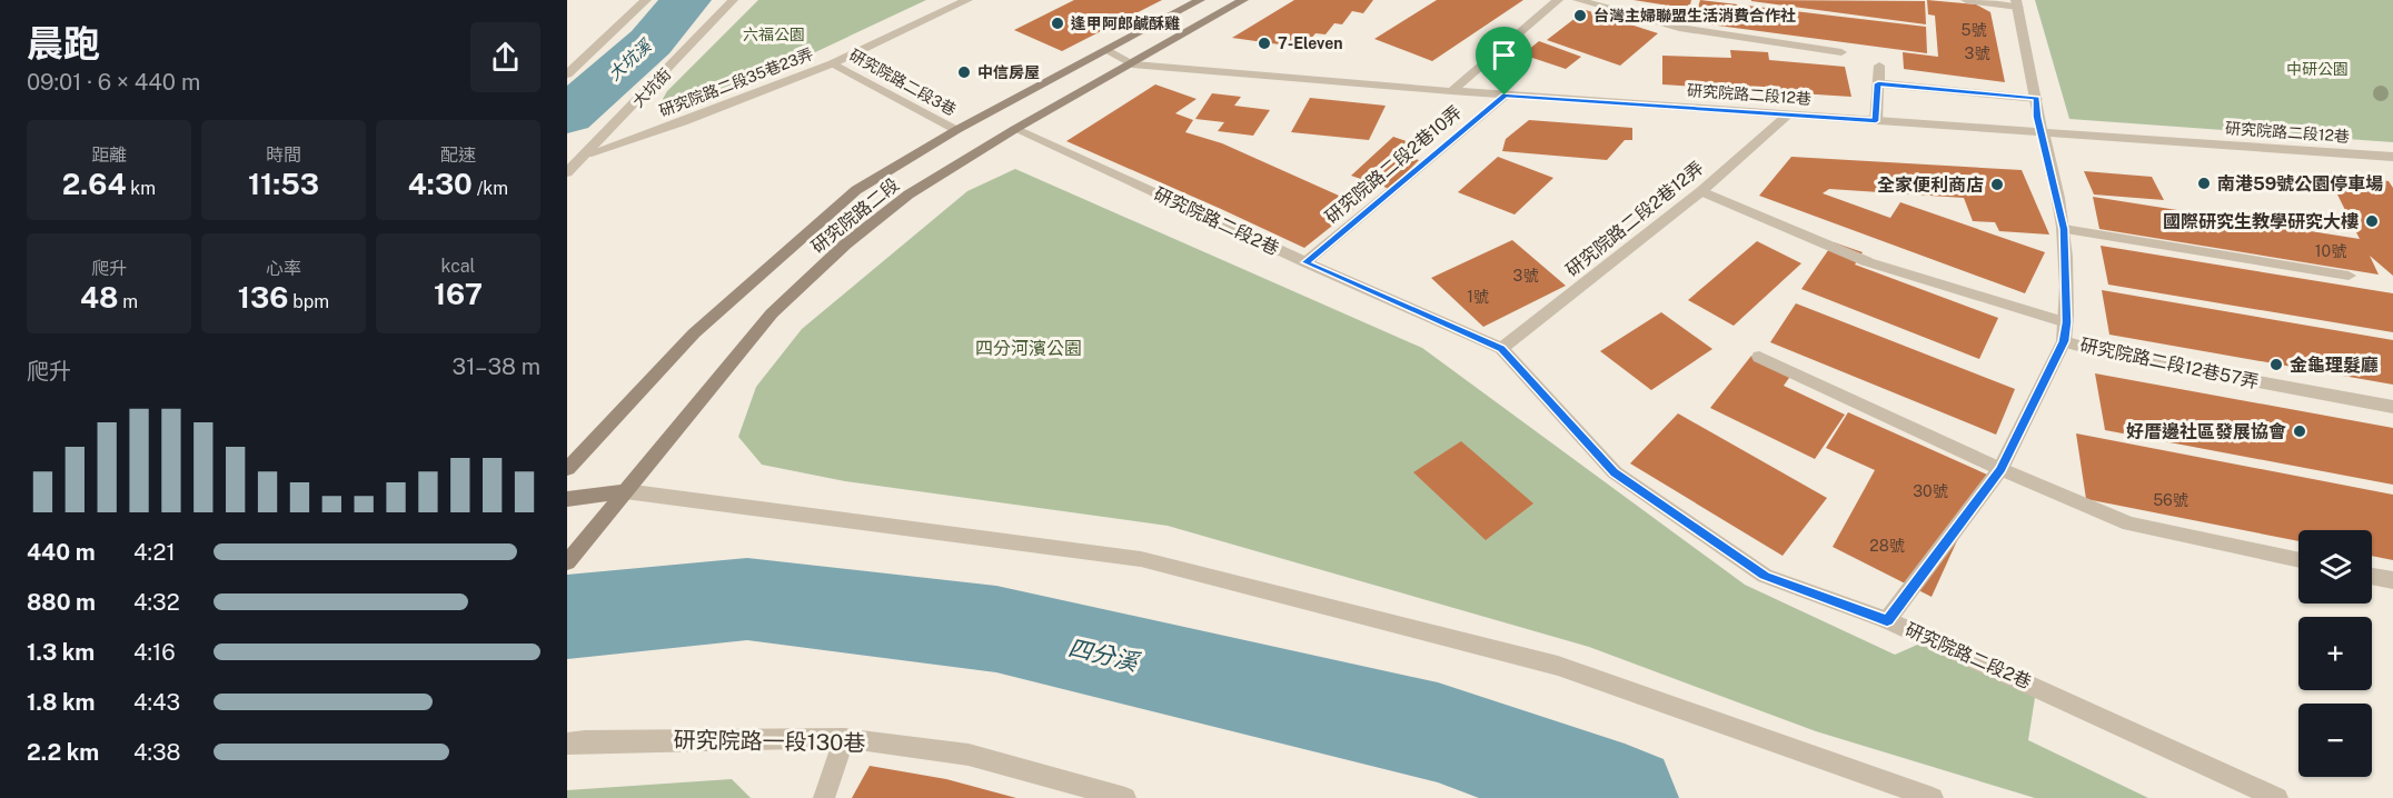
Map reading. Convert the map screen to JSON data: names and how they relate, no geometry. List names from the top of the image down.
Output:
{
  "streets": {
    "main road": ["研究院路二段"],
    "street": [
      "研究院路二段35巷23弄",
      "研究院路二段3巷",
      "大坑街",
      "研究院路二段12巷",
      "研究院路二段2巷10弄",
      "研究院路二段2巷12弄",
      "研究院路二段2巷",
      "研究院路二段12巷57弄",
      "研究院路一段130巷"
    ]
  },
  "crossings": [
    ["研究院路二段35巷23弄", "研究院路二段3巷"],
    ["研究院路二段35巷23弄", "大坑街"],
    ["研究院路二段3巷", "研究院路二段"],
    ["研究院路二段12巷", "研究院路二段2巷10弄"],
    ["研究院路二段12巷", "研究院路二段"],
    ["研究院路二段12巷", "研究院路二段2巷12弄"],
    ["研究院路二段12巷", "研究院路二段12巷57弄"],
    ["研究院路二段2巷10弄", "研究院路二段2巷"],
    ["研究院路二段", "研究院路二段2巷"],
    ["研究院路二段2巷12弄", "研究院路二段2巷"],
    ["研究院路二段2巷12弄", "研究院路二段12巷57弄"],
    ["研究院路二段2巷", "研究院路二段12巷57弄"]
  ],
  "water": ["大坑溪", "四分溪"],
  "parks": ["六福公園", "中研公園", "四分河濱公園"],
  "places": [
    "台灣主婦聯盟生活消費合作社",
    "逢甲阿郎鹹酥雞",
    "7-Eleven",
    "中信房屋",
    "南港59號公園停車場",
    "全家便利商店",
    "國際研究生教學研究大樓",
    "金龜理髮廳",
    "好厝邊社區發展協會"
  ],
  "house_numbers": [
    "5號",
    "3號",
    "10號",
    "3號",
    "1號",
    "30號",
    "56號",
    "28號"
  ],
  "page": {
    "heading": ["晨跑", "09:01 · 6 × 440 m"],
    "stats": [
      ["距離", "2.64 km"],
      ["時間", "11:53"],
      ["配速", "4:30 /km"],
      ["爬升", "48 m"],
      ["心率", "136 bpm"],
      ["kcal", "167"]
    ],
    "chart": ["爬升", "31–38 m"],
    "list": [
      {
        "name": "440 m",
        "note": "4:21"
      },
      {
        "name": "880 m",
        "note": "4:32"
      },
      {
        "name": "1.3 km",
        "note": "4:16"
      },
      {
        "name": "1.8 km",
        "note": "4:43"
      },
      {
        "name": "2.2 km",
        "note": "4:38"
      }
    ],
    "map_buttons": ["+", "−"]
  }
}
